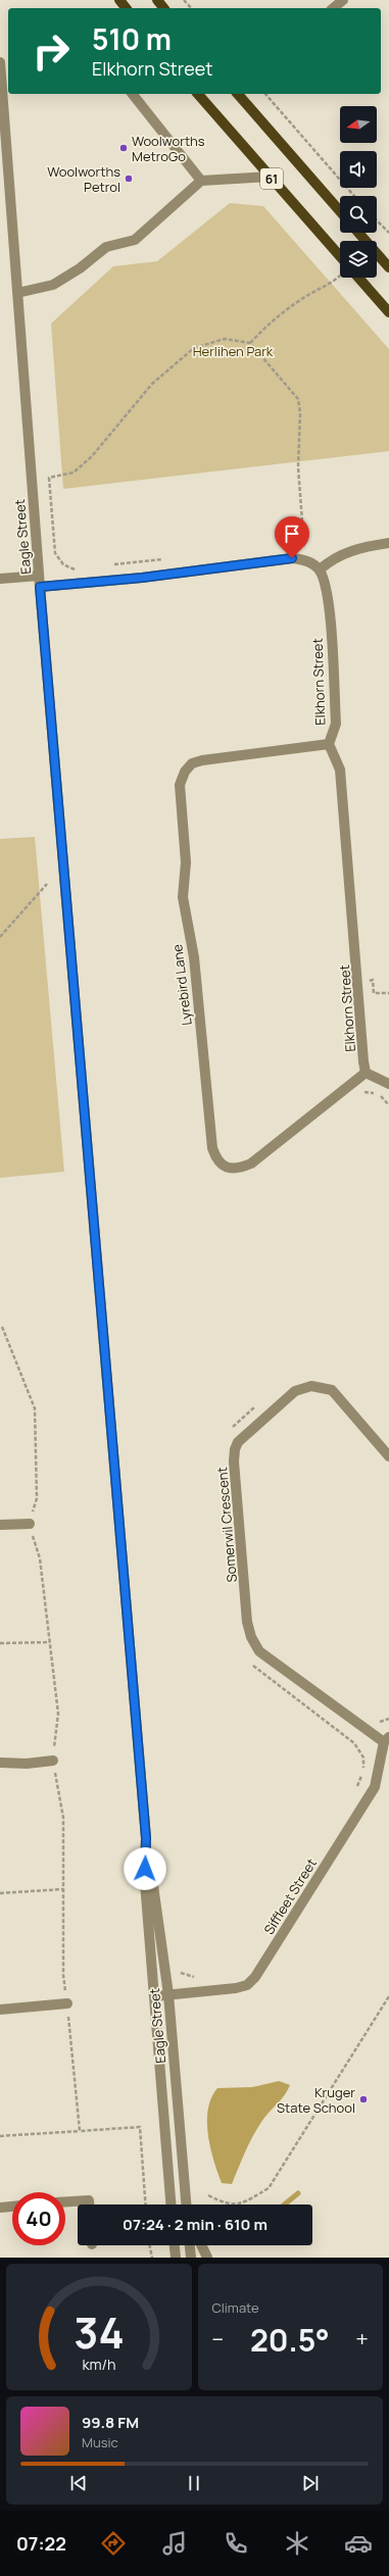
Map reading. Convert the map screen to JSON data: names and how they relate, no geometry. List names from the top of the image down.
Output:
{
  "streets": {
    "main road": ["61"],
    "street": [
      "Eagle Street",
      "Elkhorn Street",
      "Lyrebird Lane",
      "Somerwil Crescent",
      "Siffleet Street"
    ]
  },
  "crossings": [
    ["Eagle Street", "Siffleet Street"],
    ["Elkhorn Street", "Lyrebird Lane"],
    ["Somerwil Crescent", "Siffleet Street"]
  ],
  "parks": ["Herlihen Park"],
  "places": ["Woolworths MetroGo", "Woolworths Petrol", "Kruger State School"],
  "north": "left",
  "page": {
    "turn": ["510 m", "Elkhorn Street"],
    "limit": "40",
    "trip": "07:24 · 2 min · 610 m",
    "tile": "Climate",
    "heat": ["−", "20.5°", "+"],
    "song": ["99.8 FM", "Music"],
    "tabs": "07:22",
    "gauge": ["34", "km/h"]
  }
}
